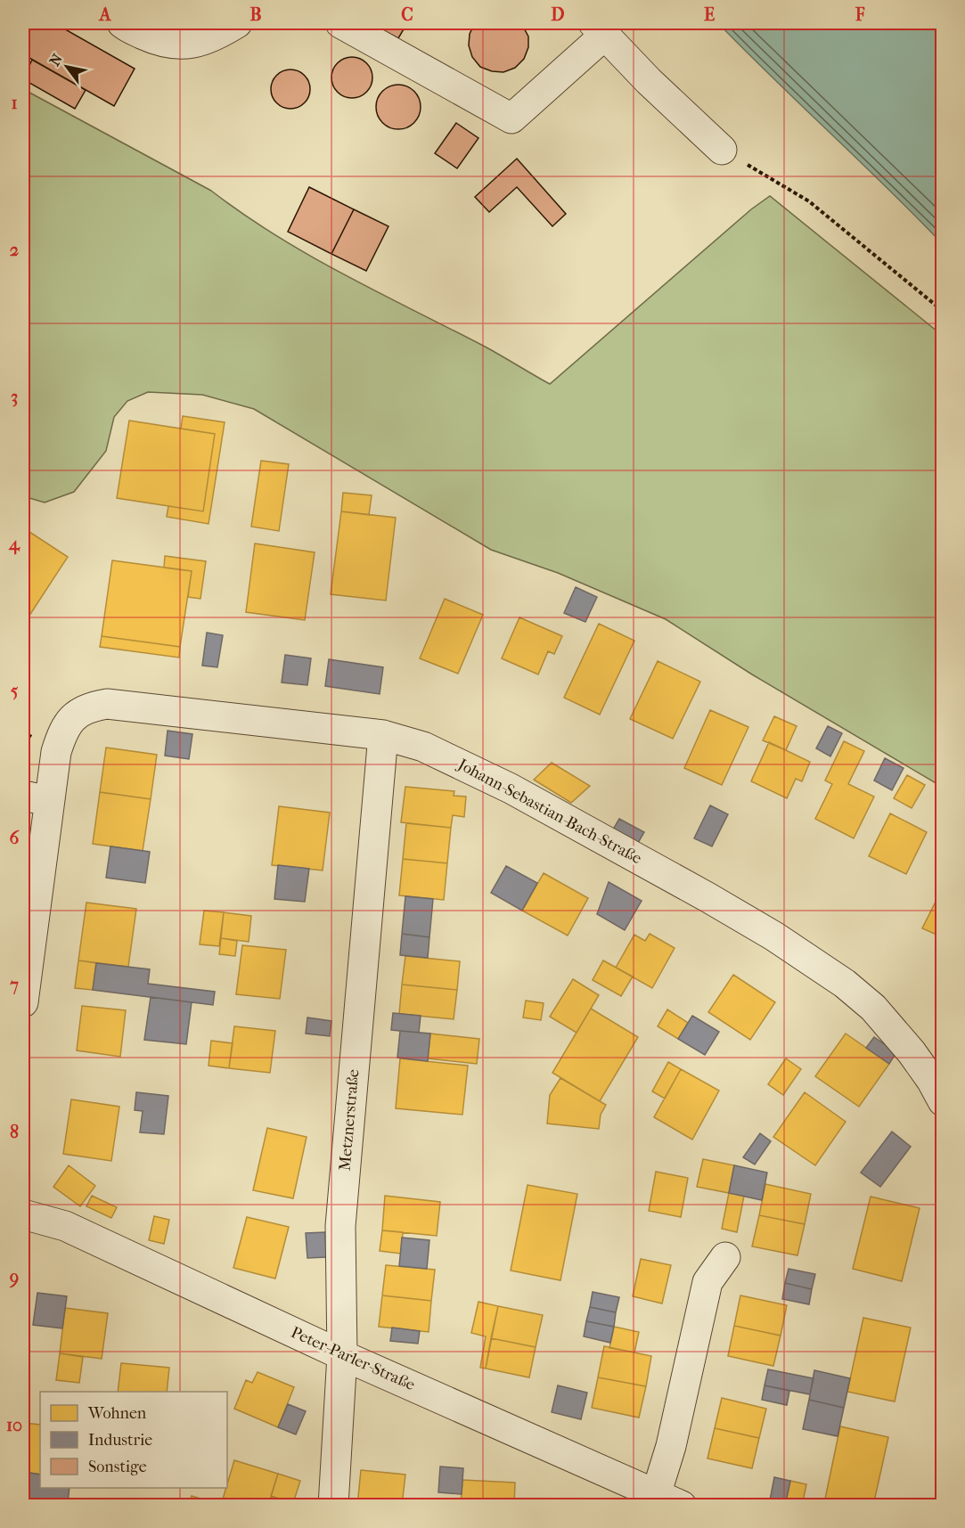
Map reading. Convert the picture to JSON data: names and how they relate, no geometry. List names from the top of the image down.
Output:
{
  "streets": {
    "street": ["Johann-Sebastian-Bach-Straße", "Metznerstraße", "Peter-Parler-Straße"]
  },
  "crossings": [
    ["Johann-Sebastian-Bach-Straße", "Metznerstraße"],
    ["Metznerstraße", "Peter-Parler-Straße"]
  ],
  "legend": ["Wohnen", "Industrie", "Sonstige"],
  "north": "top left",
  "grid": {
    "columns": [
      "A",
      "B",
      "C",
      "D",
      "E",
      "F"
    ],
    "rows": [
      "1",
      "2",
      "3",
      "4",
      "5",
      "6",
      "7",
      "8",
      "9",
      "10"
    ]
  }
}
